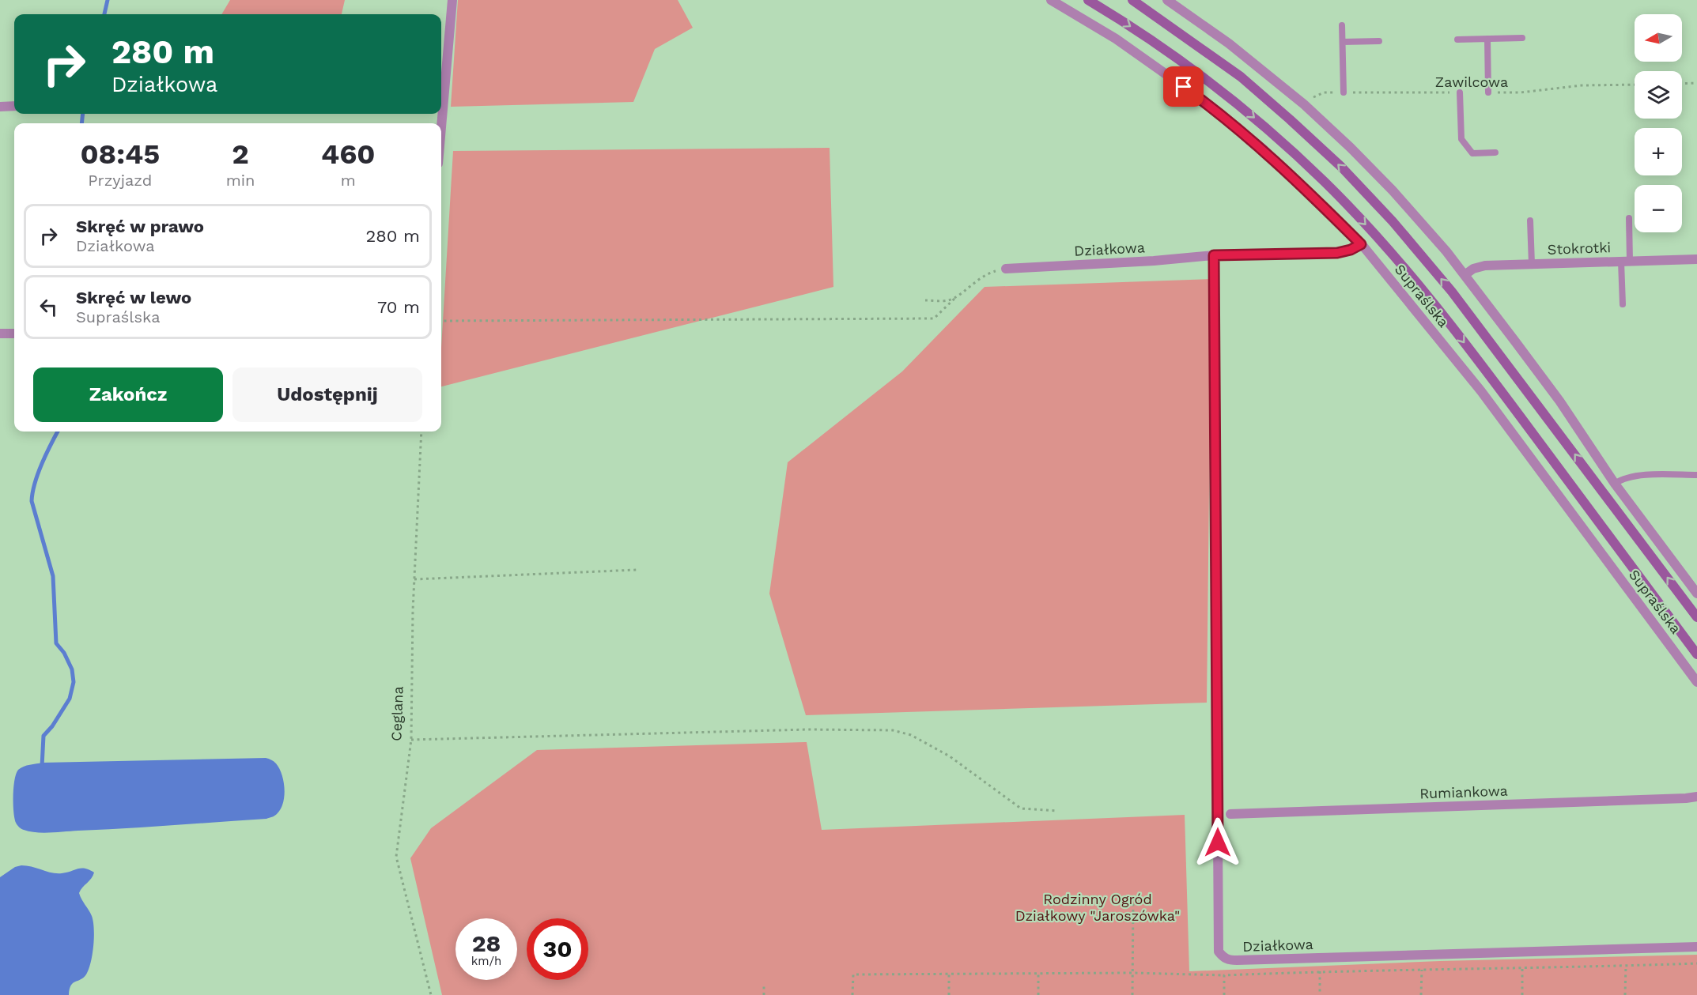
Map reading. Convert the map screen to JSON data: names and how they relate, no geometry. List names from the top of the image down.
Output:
{
  "streets": {
    "street": [
      "Stokrotki",
      "Działkowa",
      "Supraślska",
      "Rumiankowa"
    ],
    "path": ["Zawilcowa", "Ceglana"]
  },
  "crossings": [
    ["Działkowa", "Supraślska"]
  ],
  "parks": ["Rodzinny Ogród Działkowy \"Jaroszówka\""],
  "north": "left",
  "page": {
    "map_buttons": ["+", "−"],
    "turn": ["280 m", "Działkowa"],
    "eta": [
      "08:45",
      "Przyjazd",
      "2",
      "min",
      "460",
      "m"
    ],
    "list": [
      {
        "name": "Skręć w prawo",
        "note": "Działkowa",
        "value": "280 m"
      },
      {
        "name": "Skręć w lewo",
        "note": "Supraślska",
        "value": "70 m"
      }
    ],
    "buttons": ["Zakończ", "Udostępnij"],
    "speed": "28 km/h",
    "limit": "30"
  }
}
